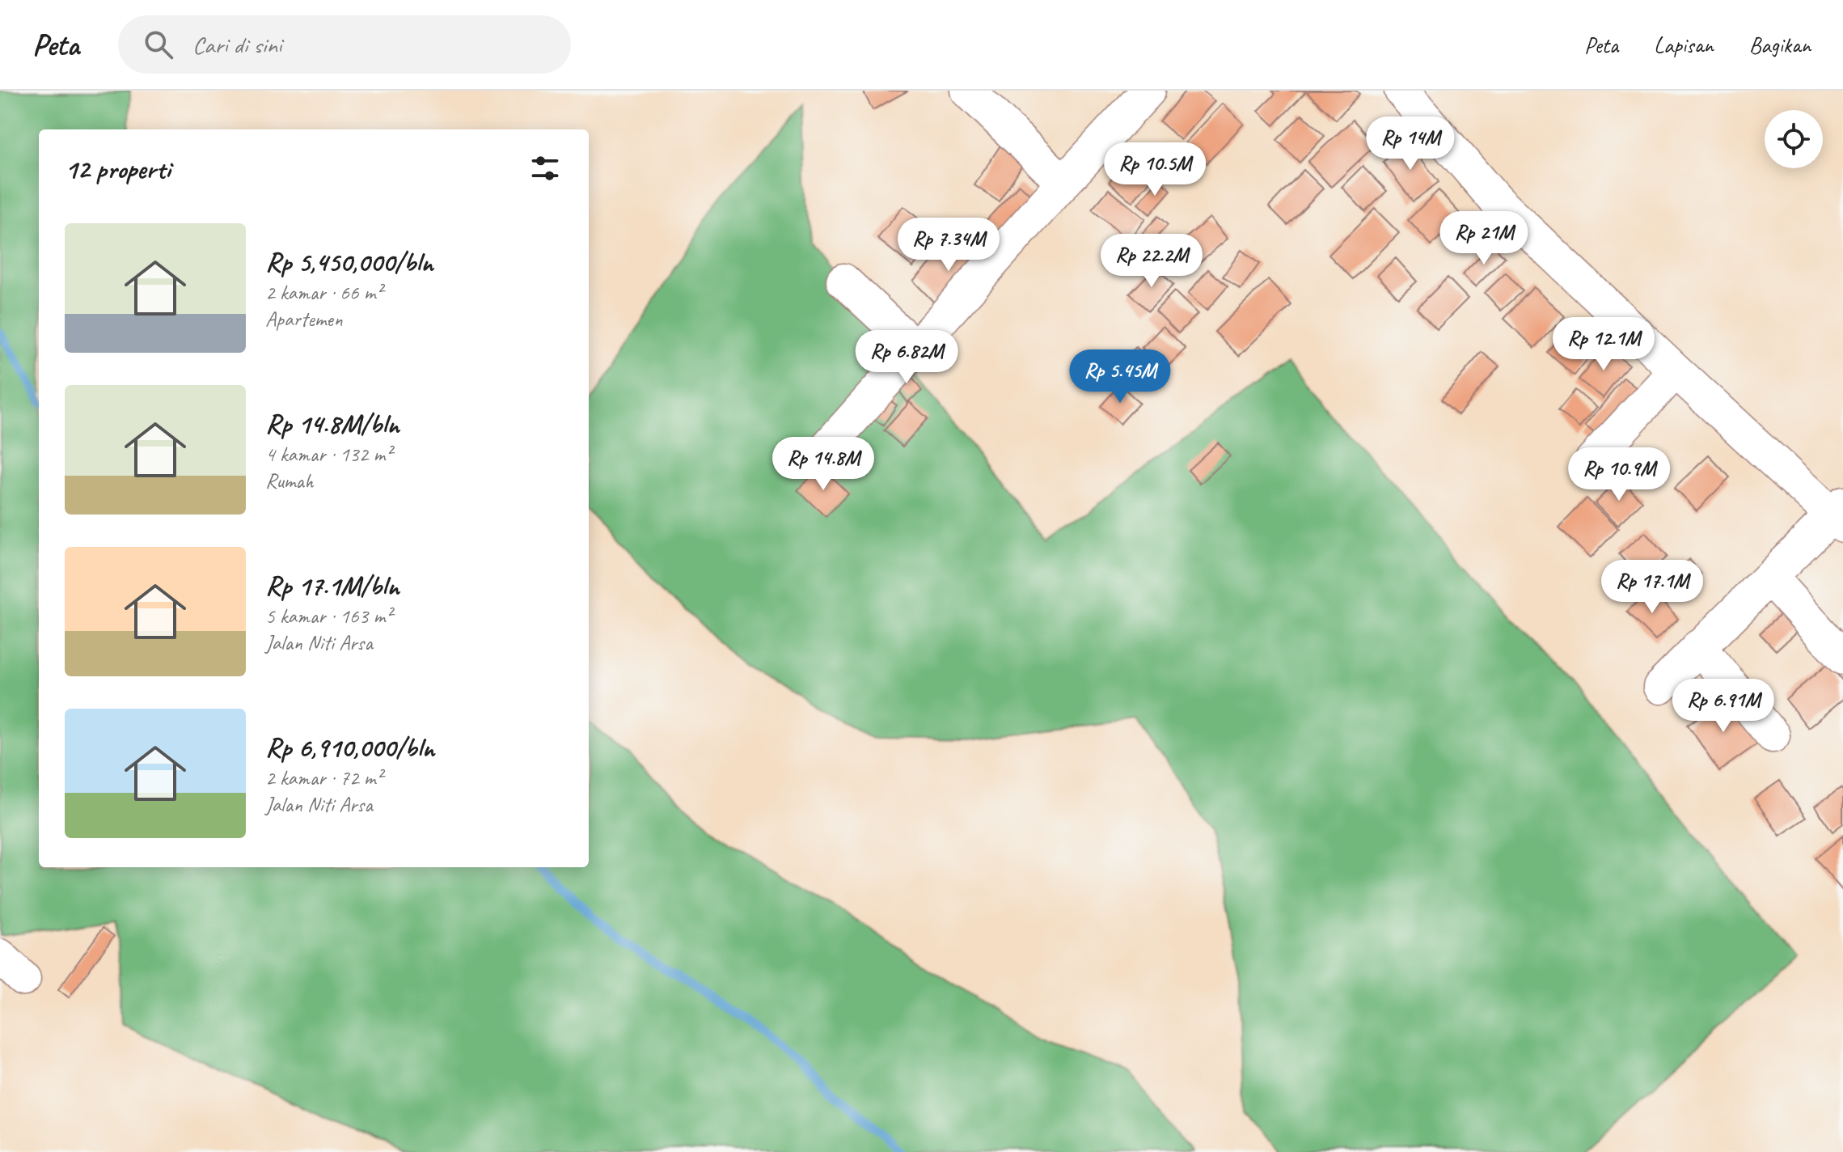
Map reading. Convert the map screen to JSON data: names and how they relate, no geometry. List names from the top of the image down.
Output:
{
  "page": {
    "header": "Peta",
    "search": "Cari di sini",
    "nav": ["Peta", "Lapisan", "Bagikan"],
    "price": [
      "Rp 14M",
      "Rp 10.5M",
      "Rp 21M",
      "Rp 7.34M",
      "Rp 22.2M",
      "Rp 12.1M",
      "Rp 6.82M",
      "Rp 5.45M",
      "Rp 14.8M",
      "Rp 10.9M",
      "Rp 17.1M",
      "Rp 6.91M"
    ],
    "heading": "12 properti",
    "list": [
      {
        "name": "Rp 5,450,000/bln",
        "note": "2 kamar · 66 m² · Apartemen"
      },
      {
        "name": "Rp 14.8M/bln",
        "note": "4 kamar · 132 m² · Rumah"
      },
      {
        "name": "Rp 17.1M/bln",
        "note": "5 kamar · 163 m² · Jalan Niti Arsa"
      },
      {
        "name": "Rp 6,910,000/bln",
        "note": "2 kamar · 72 m² · Jalan Niti Arsa"
      }
    ]
  }
}
